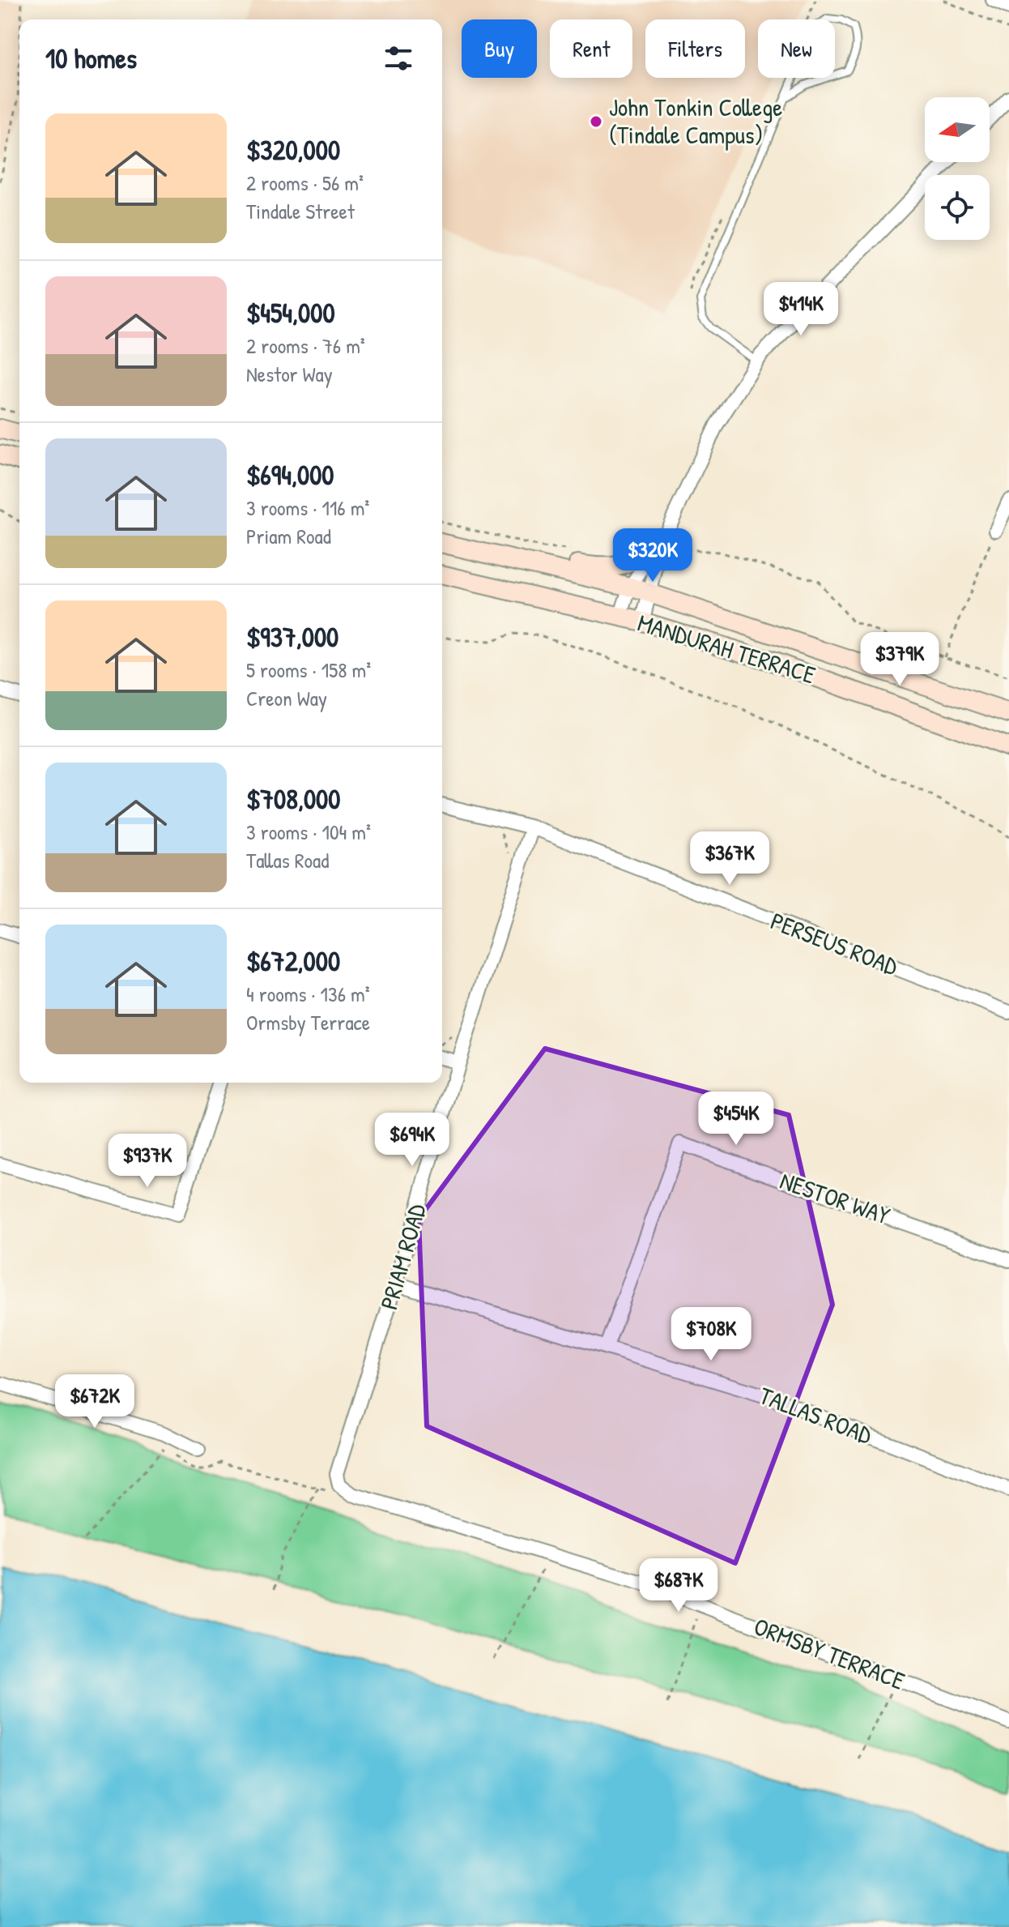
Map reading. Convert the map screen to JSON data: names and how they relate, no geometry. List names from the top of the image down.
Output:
{
  "streets": {
    "main road": ["MANDURAH TERRACE"],
    "street": [
      "PERSEUS ROAD",
      "NESTOR WAY",
      "PRIAM ROAD",
      "TALLAS ROAD",
      "ORMSBY TERRACE"
    ]
  },
  "crossings": [
    ["PERSEUS ROAD", "PRIAM ROAD"],
    ["NESTOR WAY", "TALLAS ROAD"],
    ["PRIAM ROAD", "TALLAS ROAD"],
    ["PRIAM ROAD", "ORMSBY TERRACE"]
  ],
  "places": ["John Tonkin College (Tindale Campus)"],
  "north": "left",
  "page": {
    "chip": [
      "Buy",
      "Rent",
      "Filters",
      "New"
    ],
    "heading": "10 homes",
    "list": [
      {
        "name": "$320,000",
        "note": "2 rooms · 56 m² · Tindale Street"
      },
      {
        "name": "$454,000",
        "note": "2 rooms · 76 m² · Nestor Way"
      },
      {
        "name": "$694,000",
        "note": "3 rooms · 116 m² · Priam Road"
      },
      {
        "name": "$937,000",
        "note": "5 rooms · 158 m² · Creon Way"
      },
      {
        "name": "$708,000",
        "note": "3 rooms · 104 m² · Tallas Road"
      },
      {
        "name": "$672,000",
        "note": "4 rooms · 136 m² · Ormsby Terrace"
      }
    ],
    "price": [
      "$414K",
      "$320K",
      "$379K",
      "$367K",
      "$454K",
      "$694K",
      "$937K",
      "$708K",
      "$672K",
      "$687K"
    ]
  }
}
